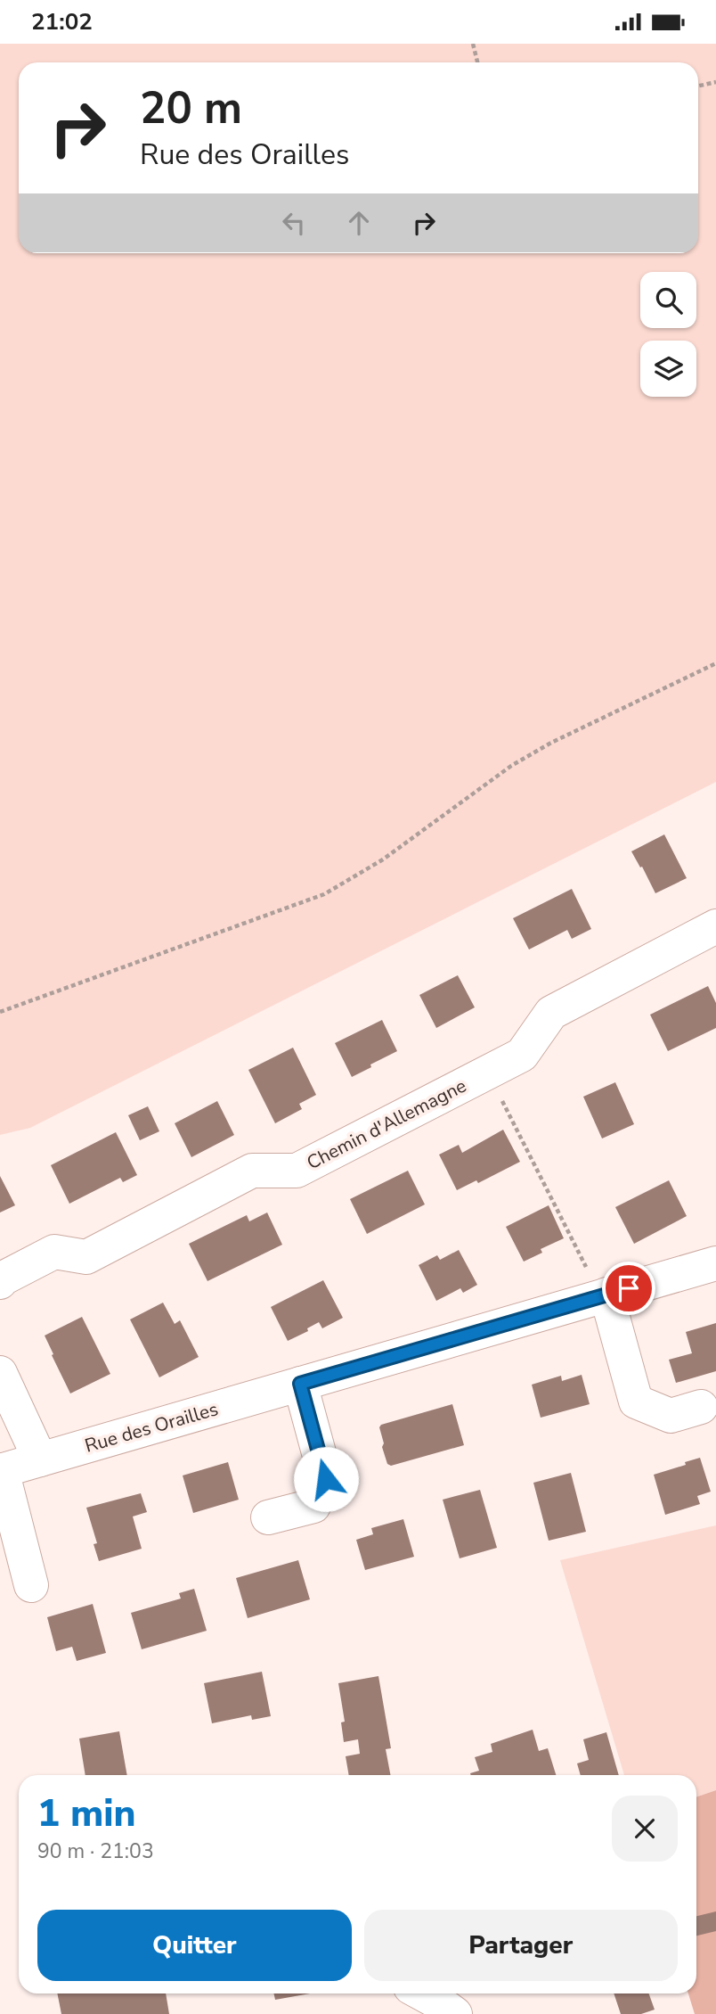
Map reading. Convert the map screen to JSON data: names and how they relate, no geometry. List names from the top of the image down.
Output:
{
  "streets": {
    "street": ["Chemin d'Allemagne", "Rue des Orailles"]
  },
  "page": {
    "status": "21:02",
    "turn": ["20 m", "Rue des Orailles"],
    "heading": ["1 min", "90 m · 21:03"],
    "buttons": ["Quitter", "Partager"]
  }
}
